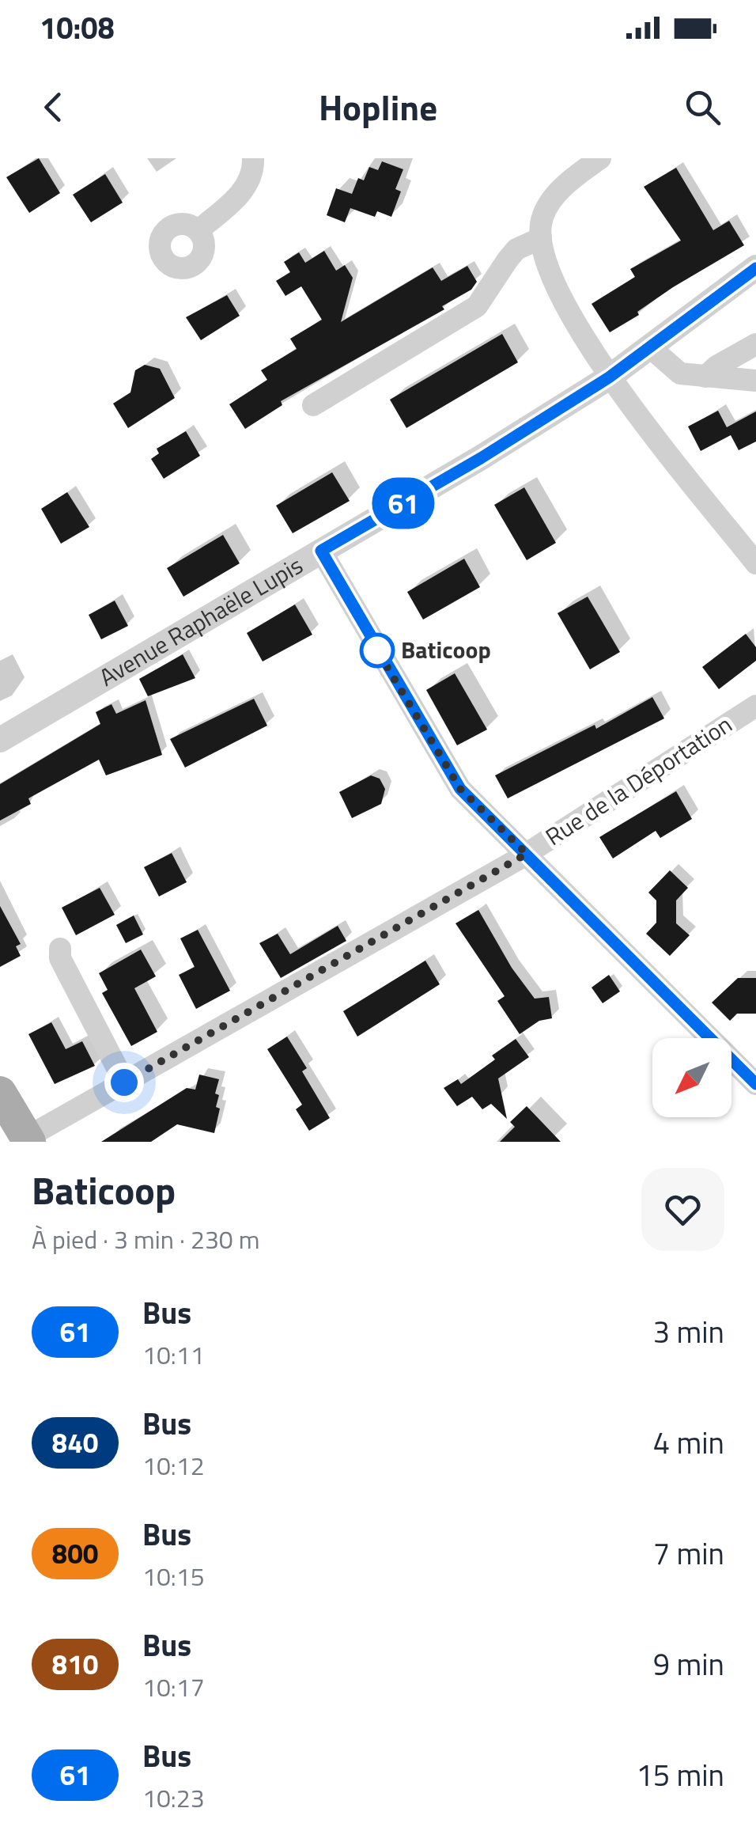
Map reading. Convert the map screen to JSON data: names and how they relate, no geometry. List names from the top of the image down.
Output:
{
  "streets": {
    "street": ["Avenue Raphaële Lupis", "Rue de la Déportation"]
  },
  "places": ["Baticoop"],
  "lines": ["bus line 61"],
  "north": "bottom left",
  "page": {
    "status": "10:08",
    "header": "Hopline",
    "on_map": "61",
    "heading": ["Baticoop", "À pied · 3 min · 230 m"],
    "list": [
      {
        "mark": "61",
        "name": "Bus",
        "note": "10:11",
        "value": "3 min"
      },
      {
        "mark": "840",
        "name": "Bus",
        "note": "10:12",
        "value": "4 min"
      },
      {
        "mark": "800",
        "name": "Bus",
        "note": "10:15",
        "value": "7 min"
      },
      {
        "mark": "810",
        "name": "Bus",
        "note": "10:17",
        "value": "9 min"
      },
      {
        "mark": "61",
        "name": "Bus",
        "note": "10:23",
        "value": "15 min"
      }
    ]
  }
}
